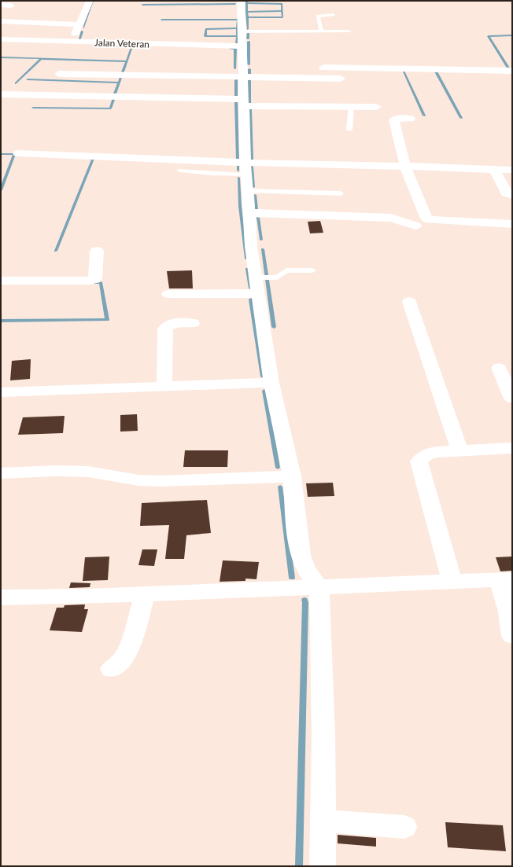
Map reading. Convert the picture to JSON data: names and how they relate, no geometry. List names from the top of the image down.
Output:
{
  "streets": {
    "street": ["Jalan Veteran"]
  }
}
